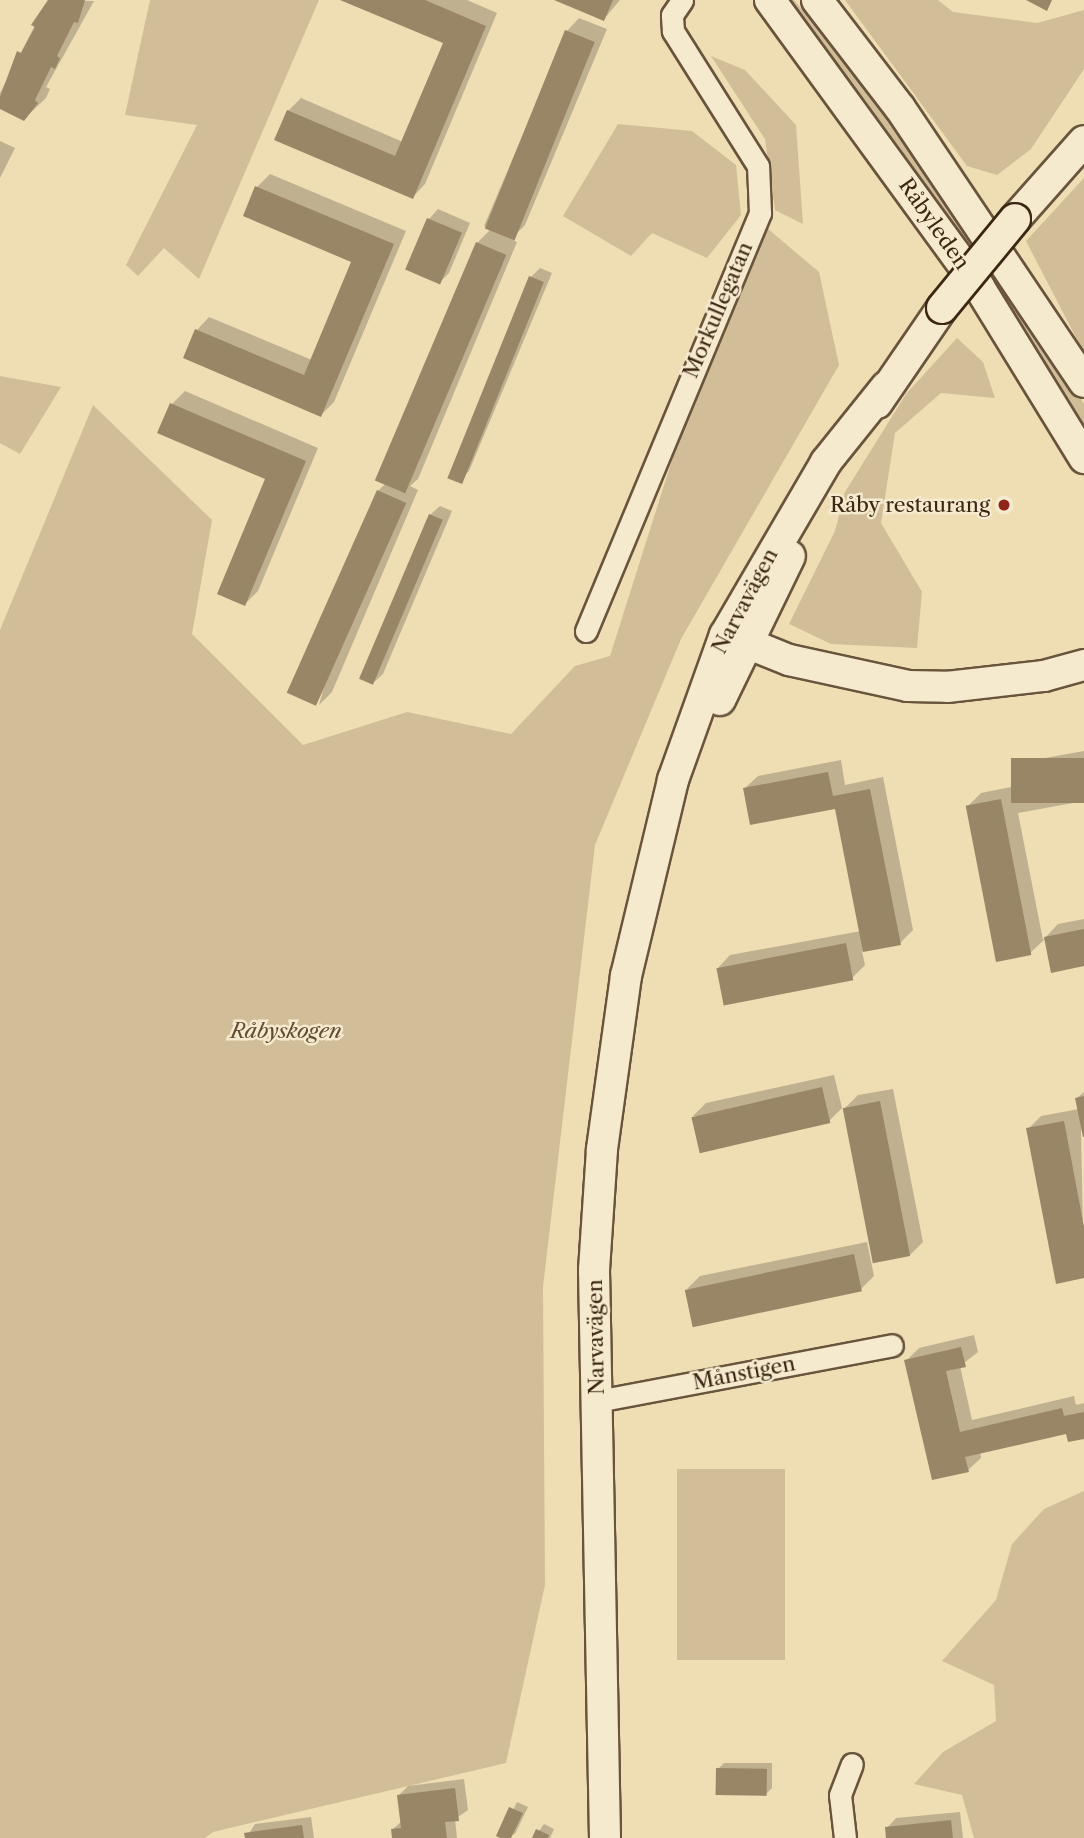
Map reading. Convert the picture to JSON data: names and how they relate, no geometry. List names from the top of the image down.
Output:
{
  "streets": {
    "main road": ["Råbyleden", "Narvavägen"],
    "street": ["Morkullegatan", "Månstigen"]
  },
  "crossings": [
    ["Narvavägen", "Månstigen"]
  ],
  "parks": ["Råbyskogen"],
  "places": ["Råby restaurang"]
}
